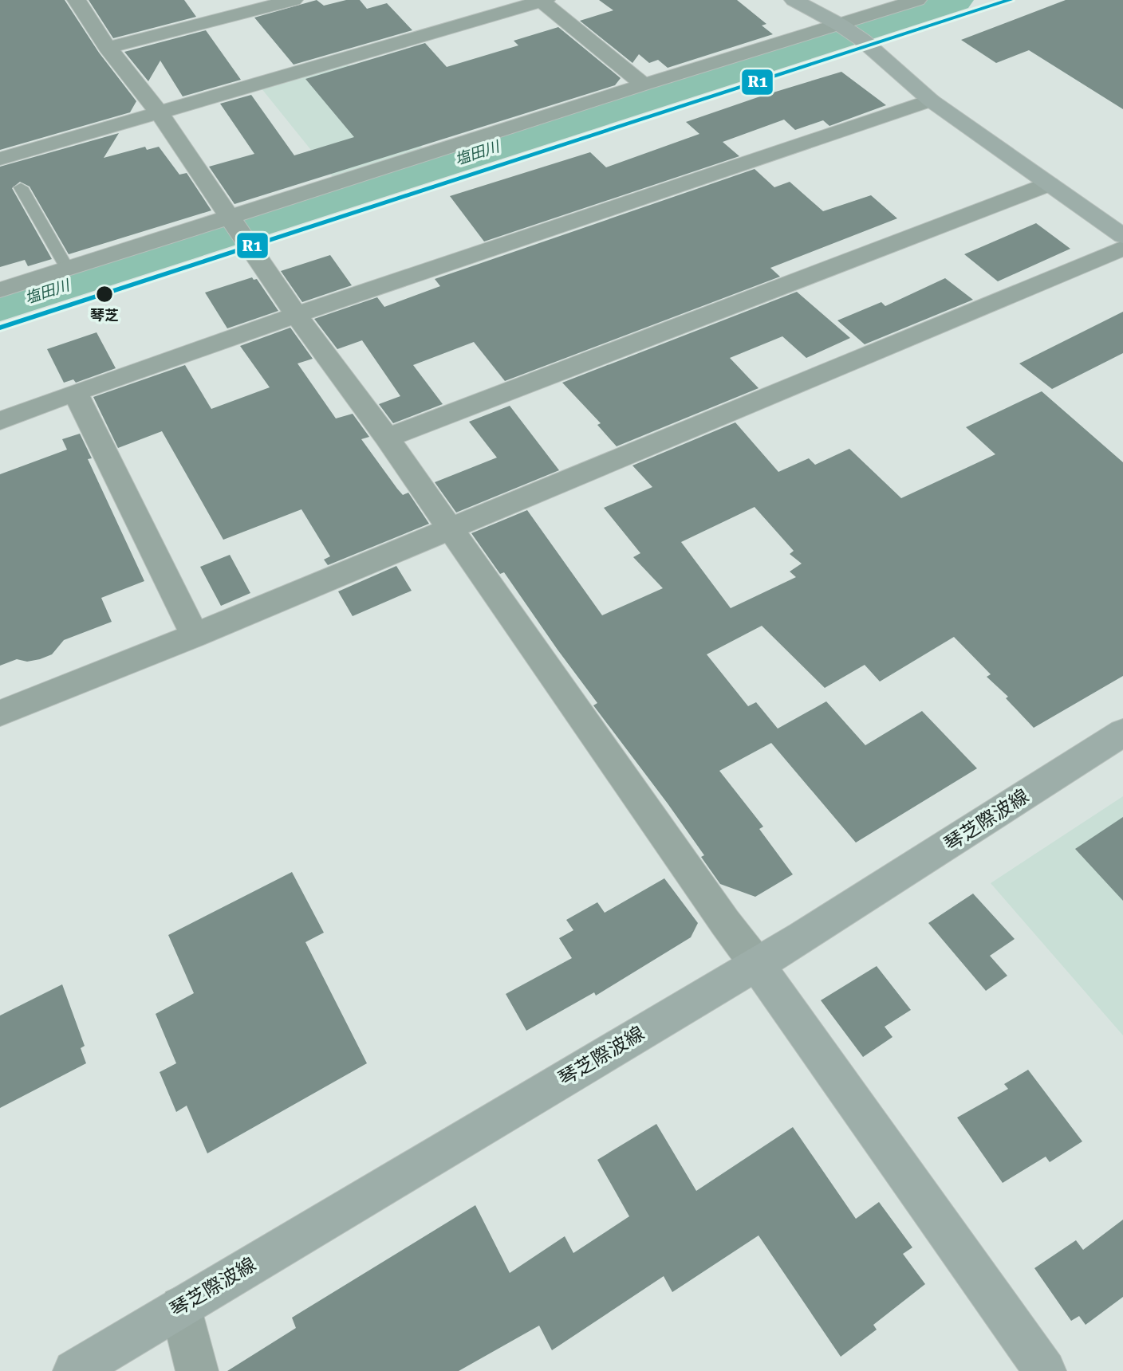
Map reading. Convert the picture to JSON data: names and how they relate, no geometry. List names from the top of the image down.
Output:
{
  "streets": {
    "street": ["琴芝際波線"]
  },
  "water": ["塩田川"],
  "places": ["琴芝"],
  "lines": ["transit line R1"]
}
